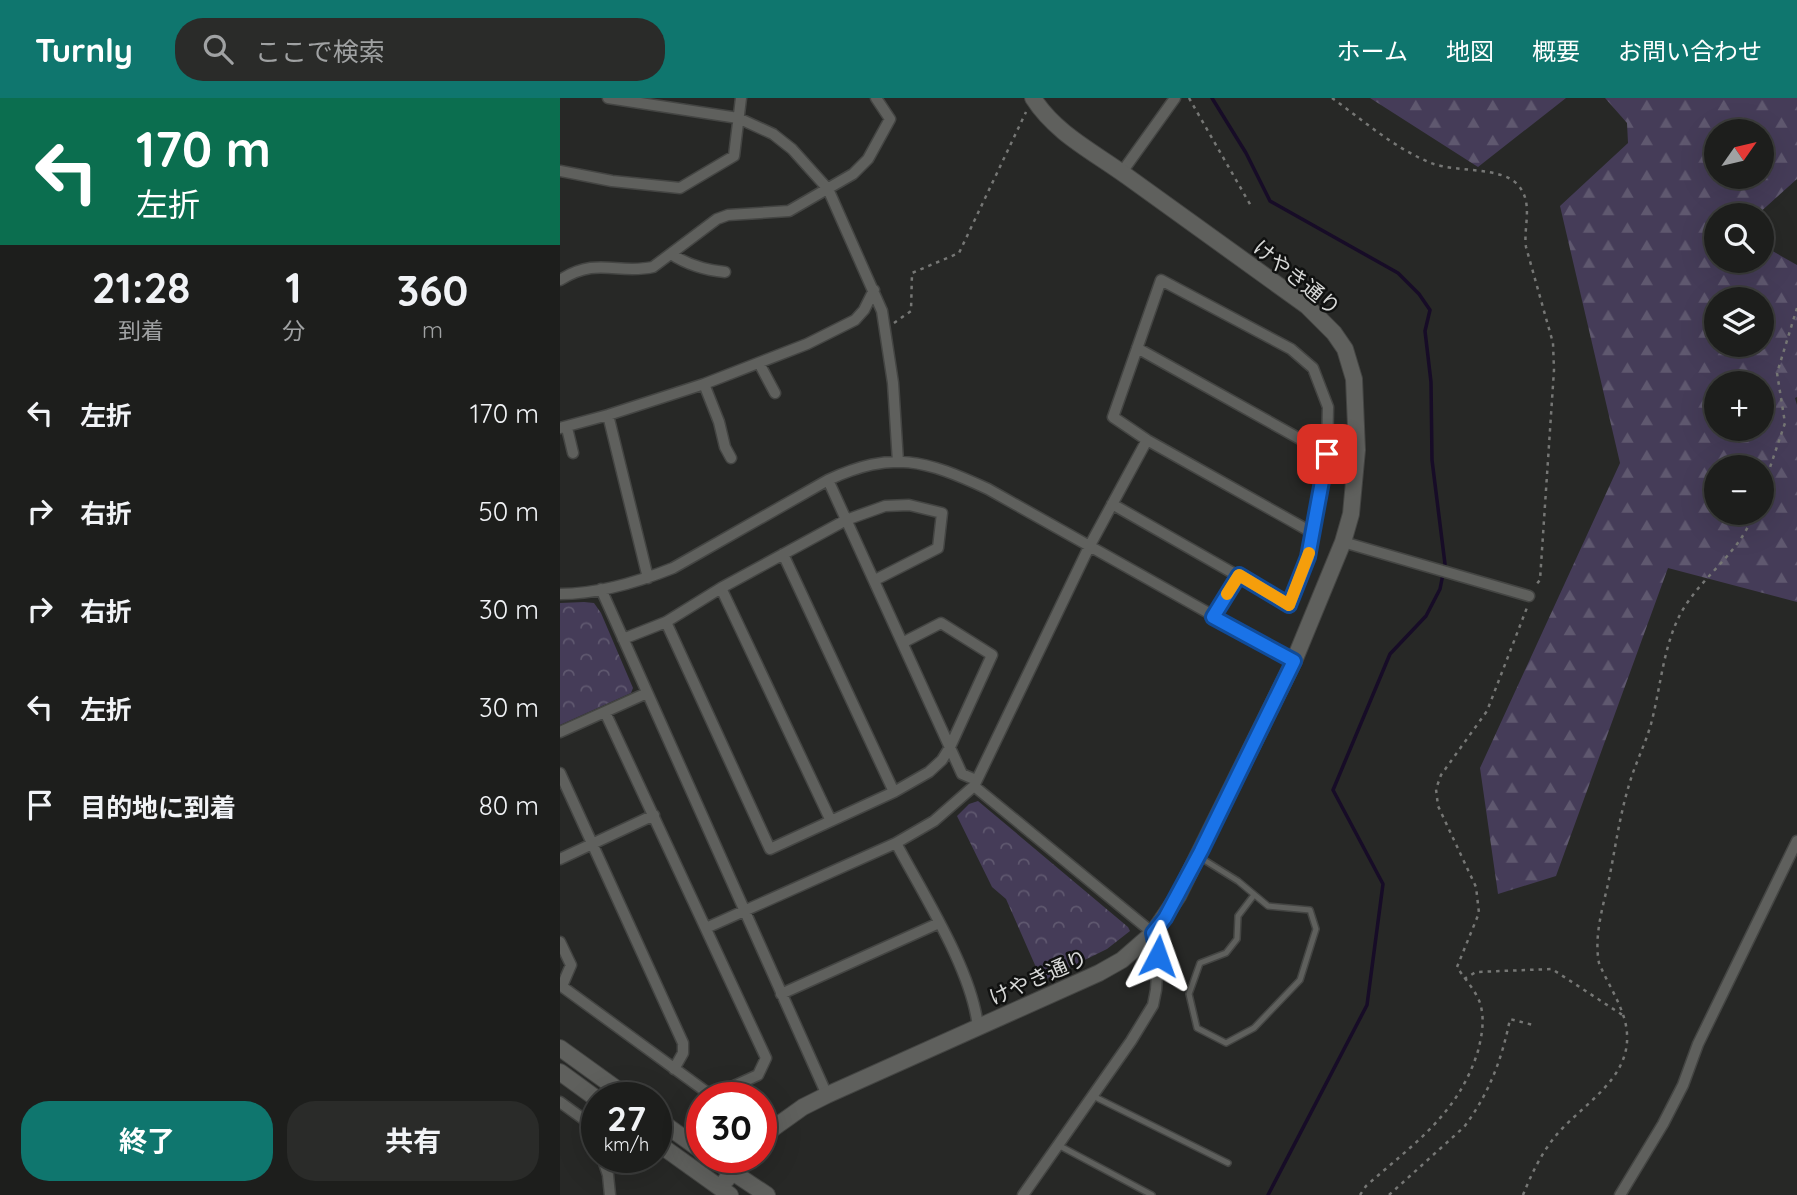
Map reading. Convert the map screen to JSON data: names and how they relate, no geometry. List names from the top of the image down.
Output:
{
  "streets": {
    "street": ["けやき通り"]
  },
  "north": "top right",
  "page": {
    "header": "Turnly",
    "search": "ここで検索",
    "nav": [
      "ホーム",
      "地図",
      "概要",
      "お問い合わせ"
    ],
    "turn": ["170 m", "左折"],
    "map_buttons": ["+", "−"],
    "eta": [
      "21:28",
      "到着",
      "1",
      "分",
      "360",
      "m"
    ],
    "list": [
      {
        "name": "左折",
        "value": "170 m"
      },
      {
        "name": "右折",
        "value": "50 m"
      },
      {
        "name": "右折",
        "value": "30 m"
      },
      {
        "name": "左折",
        "value": "30 m"
      },
      {
        "name": "目的地に到着",
        "value": "80 m"
      }
    ],
    "speed": "27 km/h",
    "limit": "30",
    "buttons": ["終了", "共有"]
  }
}
